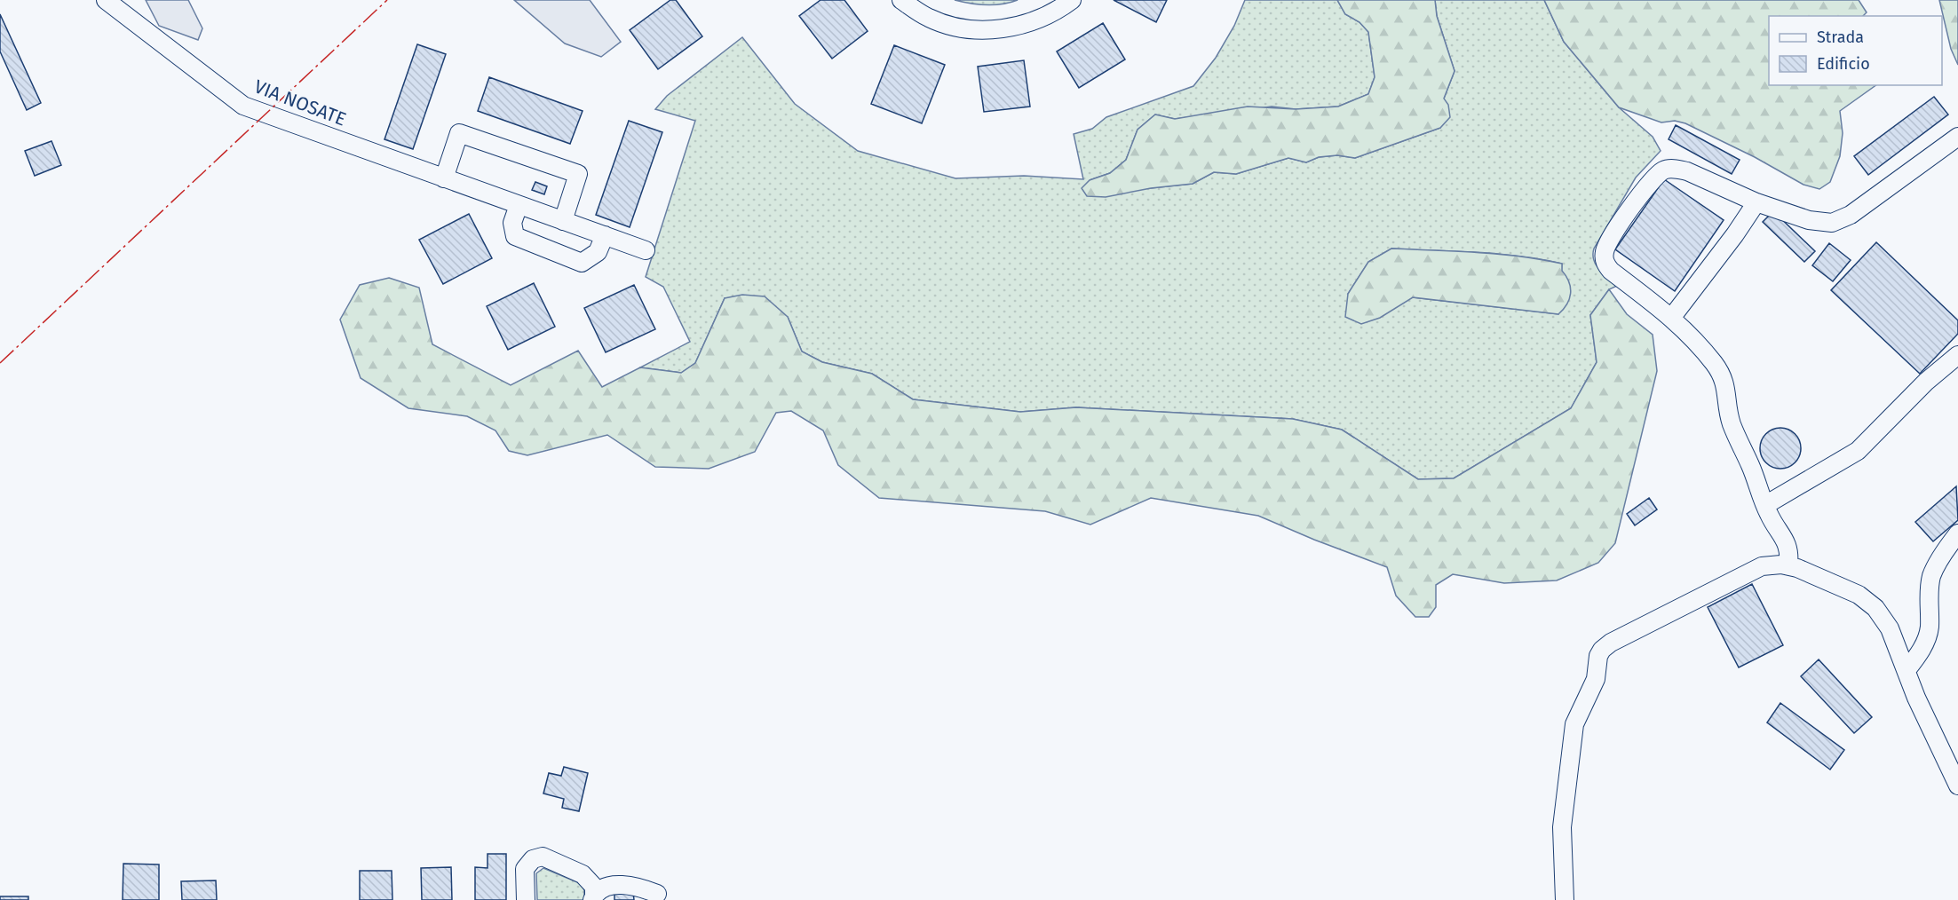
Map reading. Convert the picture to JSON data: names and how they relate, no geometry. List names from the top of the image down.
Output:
{
  "streets": {
    "street": ["VIA NOSATE"]
  },
  "legend": ["Strada", "Edificio"]
}
